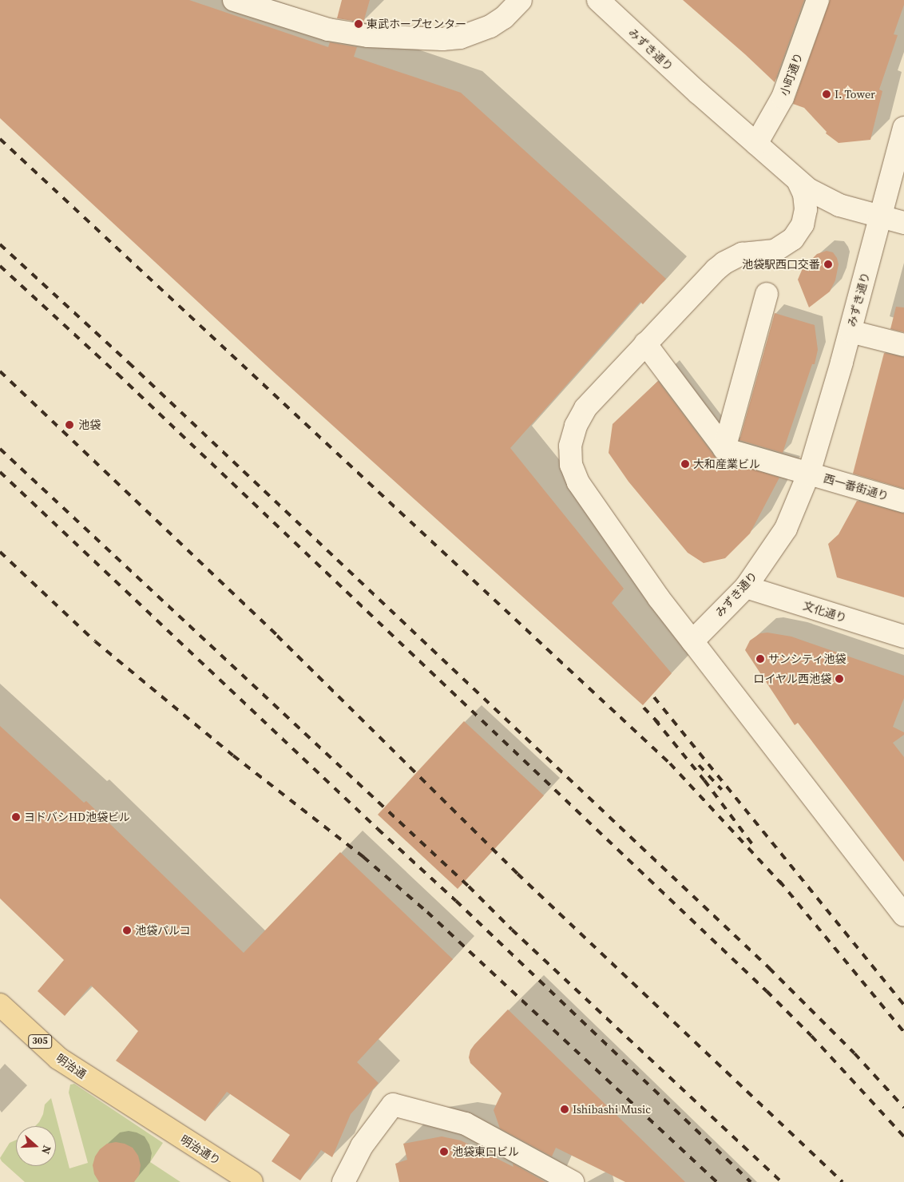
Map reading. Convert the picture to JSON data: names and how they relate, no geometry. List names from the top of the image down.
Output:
{
  "streets": {
    "main road": ["305", "明治通", "明治通り"],
    "street": [
      "みずき通り",
      "小町通り",
      "西一番街通り",
      "文化通り"
    ]
  },
  "crossings": [
    ["みずき通り", "小町通り"],
    ["みずき通り", "西一番街通り"],
    ["みずき通り", "文化通り"],
    ["明治通", "明治通り"]
  ],
  "places": [
    "東武ホープセンター",
    "I. Tower",
    "池袋駅西口交番",
    "池袋",
    "大和産業ビル",
    "サンシティ池袋",
    "ロイヤル西池袋",
    "ヨドバシHD池袋ビル",
    "池袋パルコ",
    "Ishibashi Music",
    "池袋東口ビル"
  ],
  "north": "right"
}
